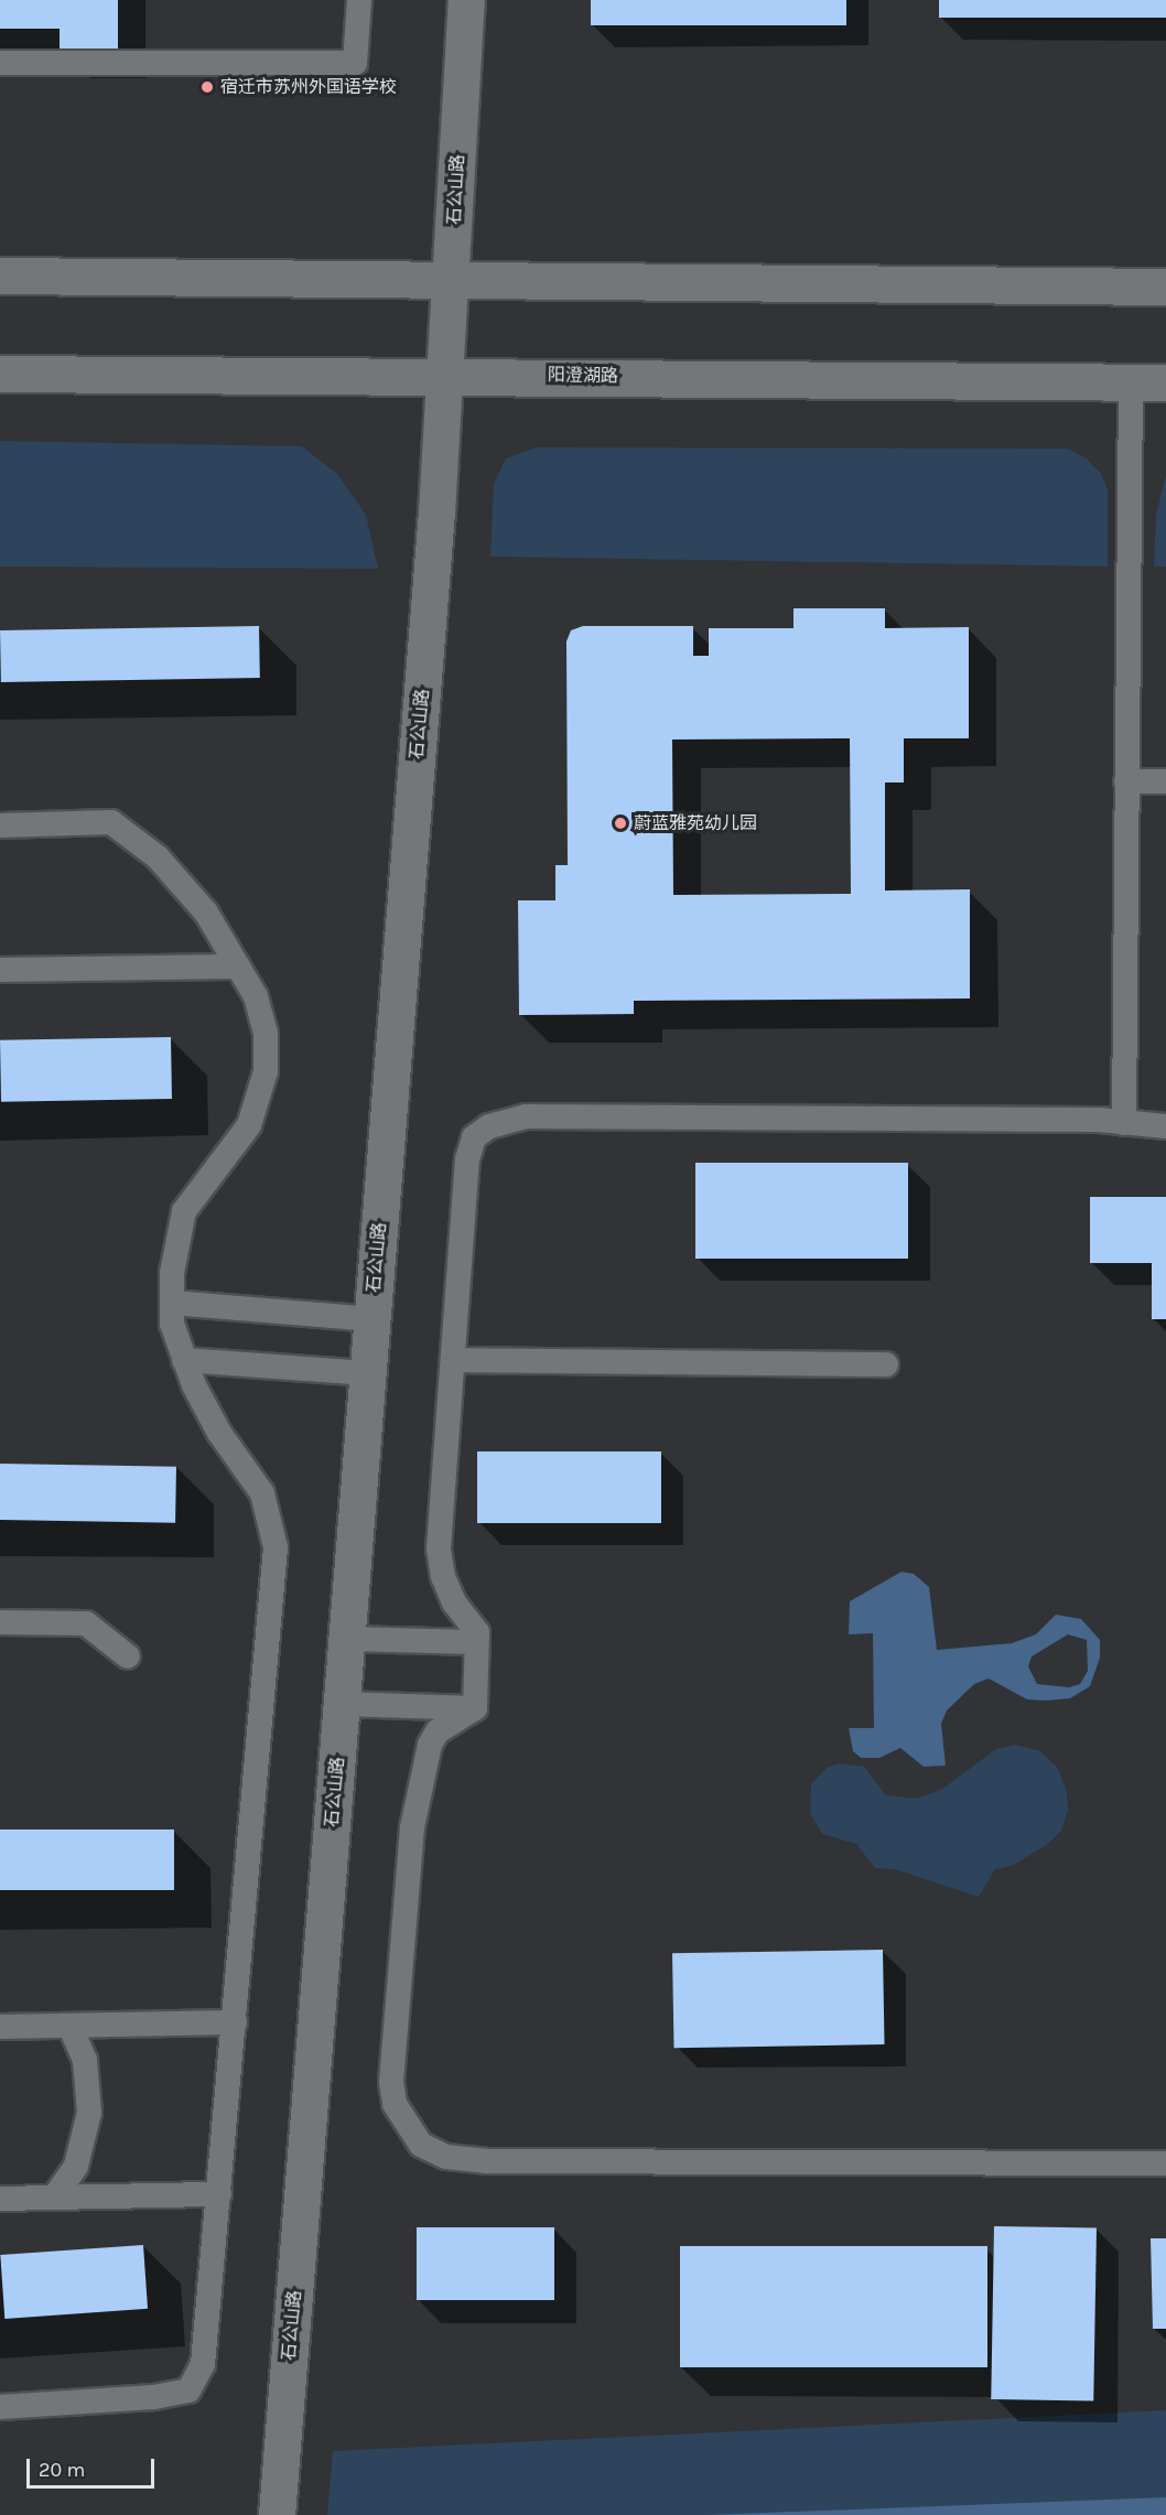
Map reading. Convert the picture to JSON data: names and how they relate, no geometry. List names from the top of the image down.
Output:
{
  "streets": {
    "street": ["石公山路", "阳澄湖路"]
  },
  "crossings": [
    ["石公山路", "阳澄湖路"]
  ],
  "places": ["宿迁市苏州外国语学校", "蔚蓝雅苑幼儿园"],
  "scale_bar": "20 m"
}
